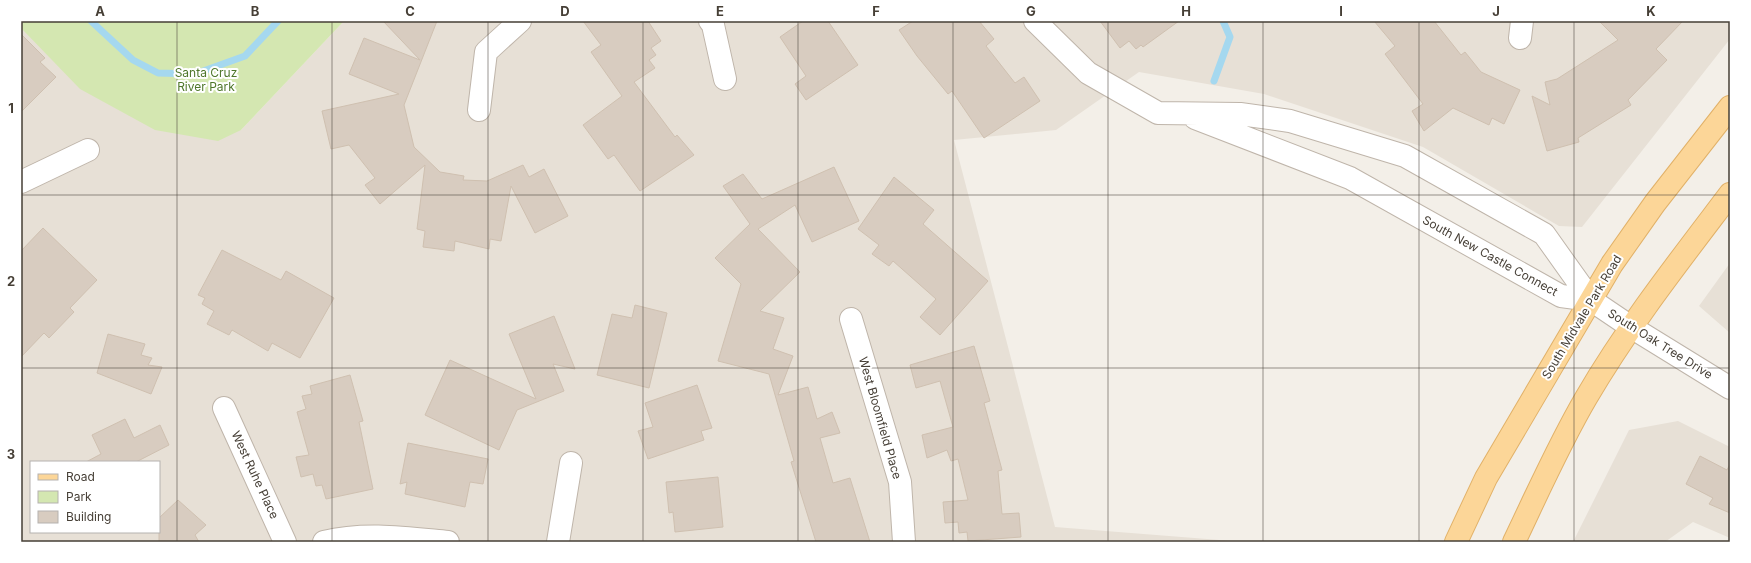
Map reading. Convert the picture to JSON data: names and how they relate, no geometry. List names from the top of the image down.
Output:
{
  "streets": {
    "main road": ["South Midvale Park Road"],
    "street": [
      "South New Castle Connect",
      "South Oak Tree Drive",
      "West Bloomfield Place",
      "West Ruhe Place"
    ]
  },
  "crossings": [
    ["South New Castle Connect", "South Midvale Park Road"],
    ["South New Castle Connect", "South Oak Tree Drive"],
    ["South Midvale Park Road", "South Oak Tree Drive"]
  ],
  "parks": ["Santa Cruz River Park"],
  "legend": ["Road", "Park", "Building"],
  "grid": {
    "columns": [
      "A",
      "B",
      "C",
      "D",
      "E",
      "F",
      "G",
      "H",
      "I",
      "J",
      "K"
    ],
    "rows": ["1", "2", "3"]
  }
}
